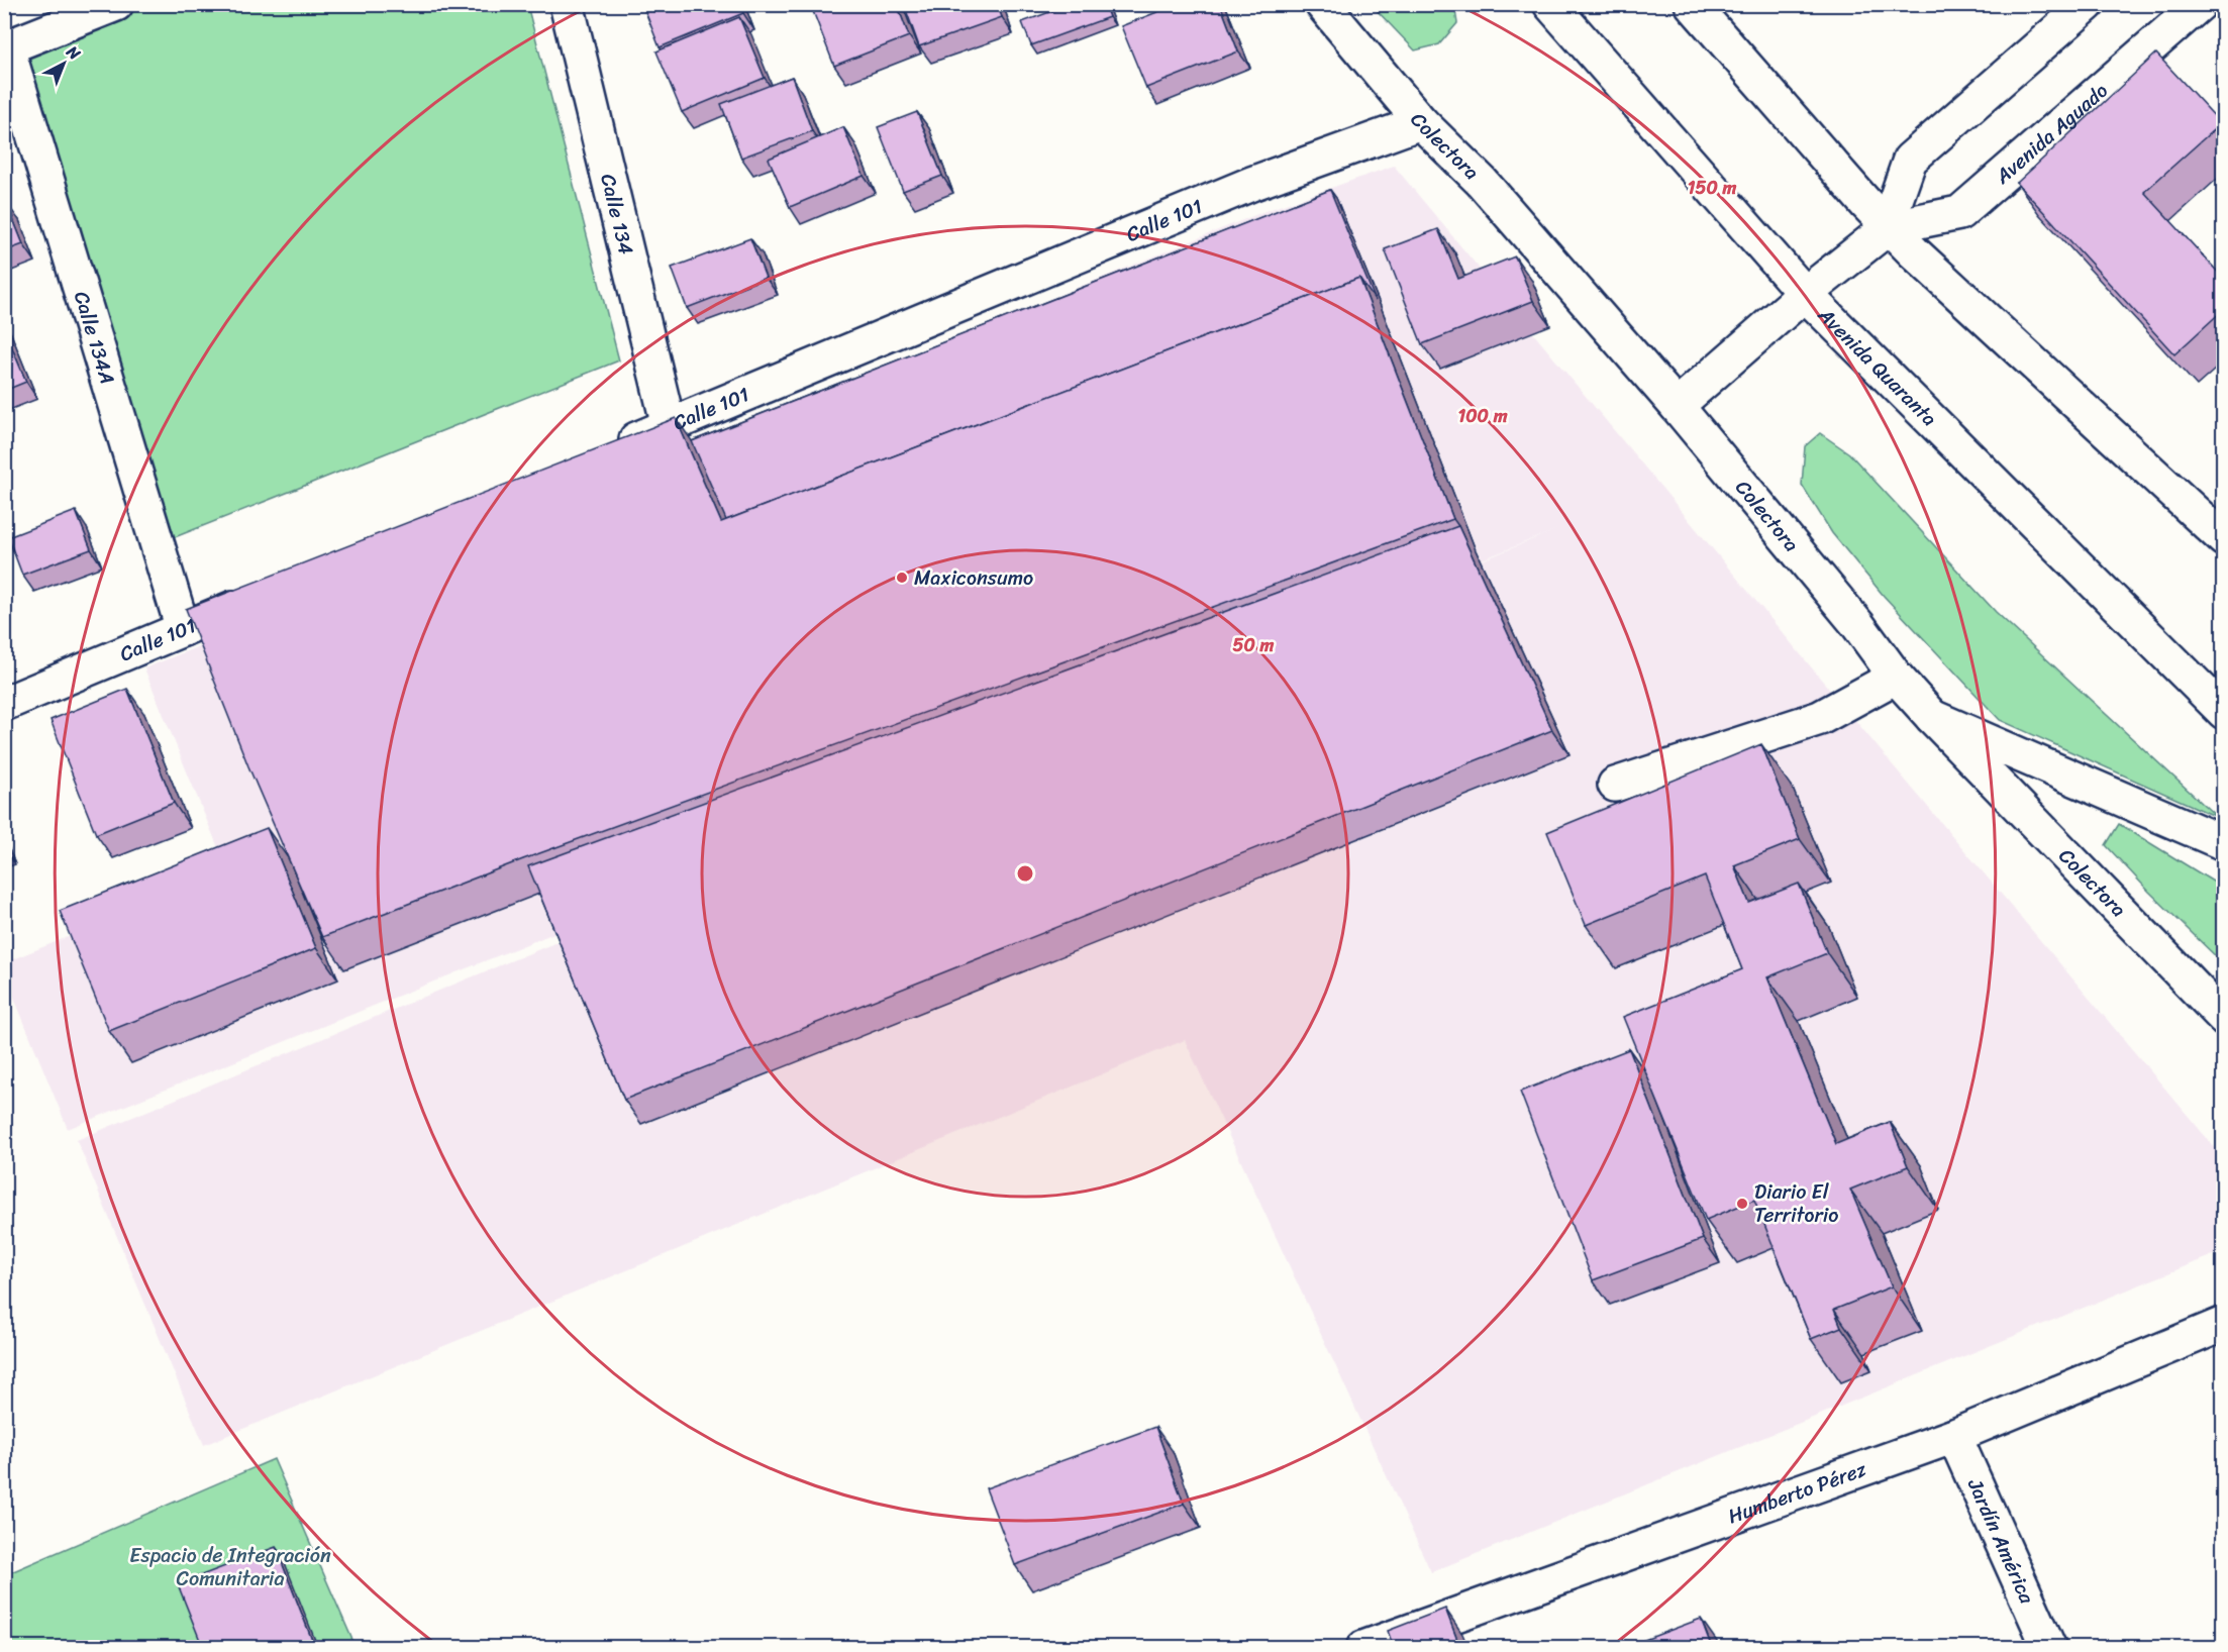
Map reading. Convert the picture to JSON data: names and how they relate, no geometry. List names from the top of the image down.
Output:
{
  "streets": {
    "main road": [
      "Avenida Aguado",
      "Colectora",
      "Calle 134",
      "Calle 101",
      "Calle 134A",
      "Avenida Quaranta",
      "Humberto Pérez",
      "Jardín América"
    ]
  },
  "crossings": [
    ["Avenida Aguado", "Colectora"],
    ["Avenida Aguado", "Avenida Quaranta"],
    ["Colectora", "Calle 101"],
    ["Calle 134", "Calle 101"],
    ["Calle 101", "Calle 134A"],
    ["Humberto Pérez", "Jardín América"]
  ],
  "parks": ["Espacio de Integración Comunitaria"],
  "places": ["Maxiconsumo", "Diario El Territorio"],
  "north": "top right",
  "rings": ["150 m", "100 m", "50 m"]
}
